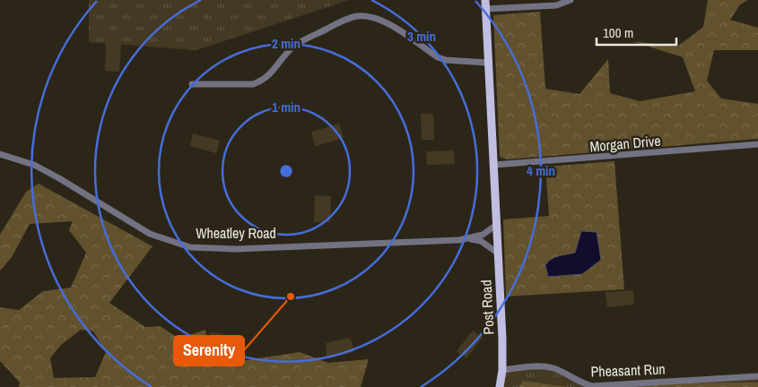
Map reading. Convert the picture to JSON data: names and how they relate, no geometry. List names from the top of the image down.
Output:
{
  "streets": {
    "main road": ["Post Road"],
    "street": ["Morgan Drive", "Wheatley Road", "Pheasant Run"]
  },
  "crossings": [
    ["Wheatley Road", "Post Road"],
    ["Post Road", "Pheasant Run"]
  ],
  "places": ["Serenity"],
  "scale_bar": "100 m",
  "rings": [
    "3 min",
    "2 min",
    "1 min",
    "4 min"
  ]
}
